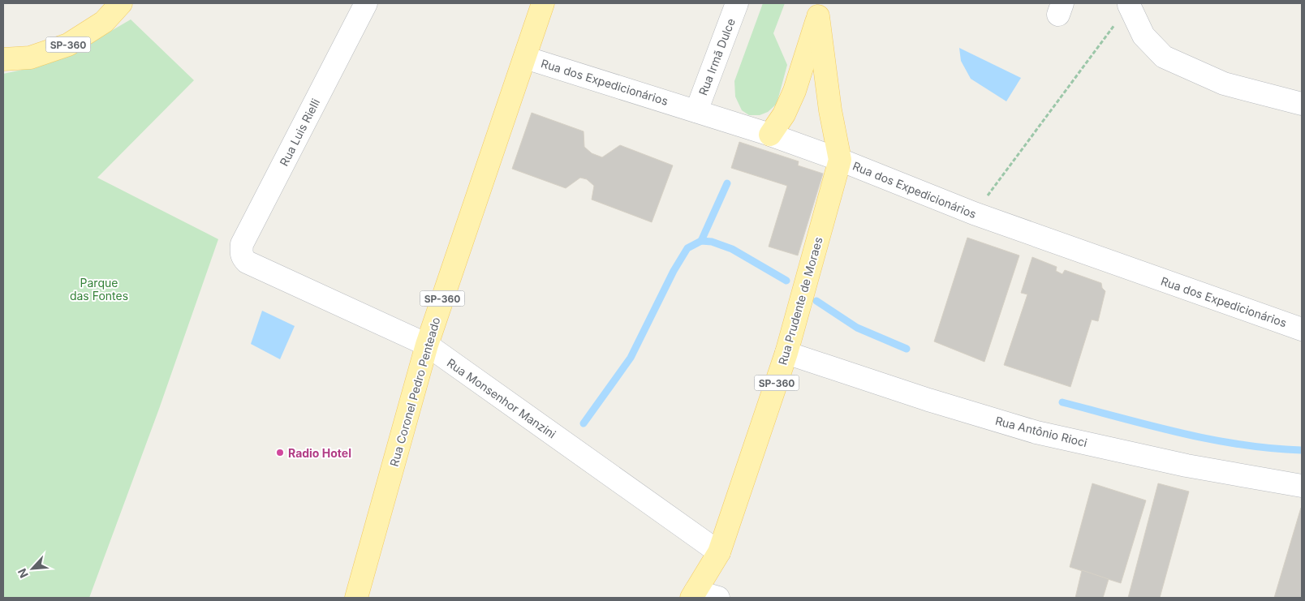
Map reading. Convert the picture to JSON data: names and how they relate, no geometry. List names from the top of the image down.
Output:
{
  "streets": {
    "main road": ["SP-360", "Rua Prudente de Moraes", "Rua Coronel Pedro Penteado"],
    "street": [
      "Rua Irmã Dulce",
      "Rua dos Expedicionários",
      "Rua Luis Rielli",
      "Rua Monsenhor Manzini",
      "Rua Antônio Rioci"
    ]
  },
  "crossings": [
    ["SP-360", "Rua dos Expedicionários"],
    ["SP-360", "Rua Prudente de Moraes"],
    ["Rua Irmã Dulce", "Rua dos Expedicionários"],
    ["Rua dos Expedicionários", "Rua Prudente de Moraes"],
    ["Rua dos Expedicionários", "Rua Coronel Pedro Penteado"],
    ["Rua Luis Rielli", "Rua Monsenhor Manzini"],
    ["Rua Prudente de Moraes", "Rua Monsenhor Manzini"],
    ["Rua Prudente de Moraes", "Rua Antônio Rioci"],
    ["Rua Coronel Pedro Penteado", "Rua Monsenhor Manzini"]
  ],
  "parks": ["Parque das Fontes"],
  "places": ["Radio Hotel"],
  "north": "bottom left"
}
